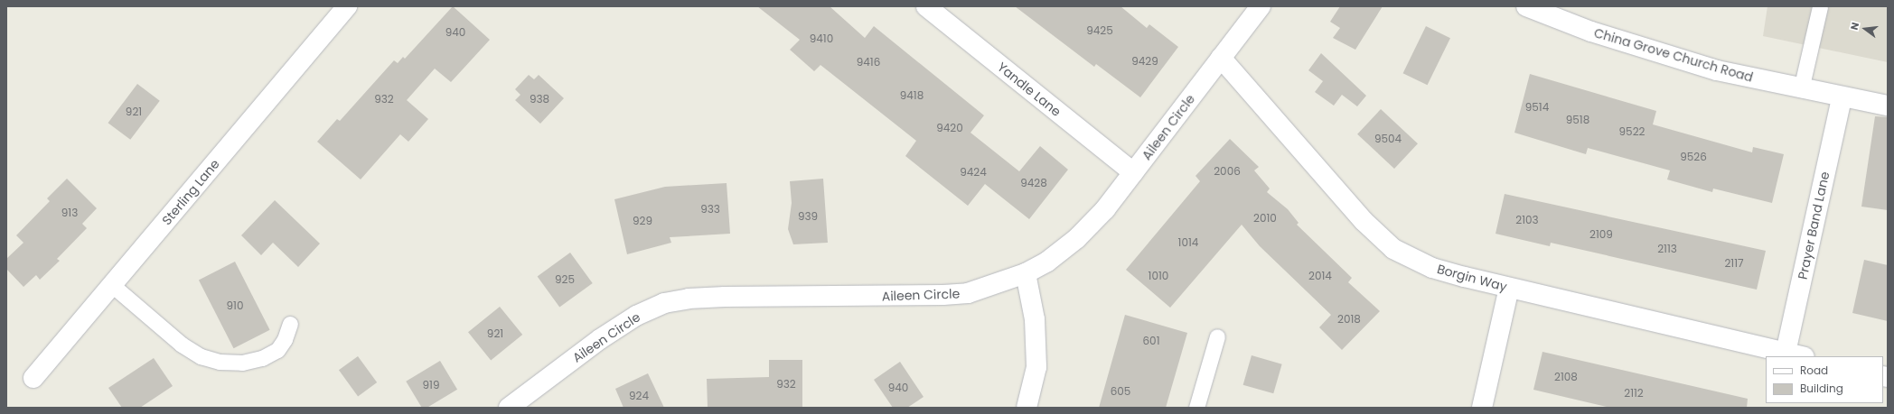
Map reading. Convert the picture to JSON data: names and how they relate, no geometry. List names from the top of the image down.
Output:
{
  "streets": {
    "street": [
      "China Grove Church Road",
      "Yandle Lane",
      "Aileen Circle",
      "Sterling Lane",
      "Prayer Band Lane",
      "Borgin Way"
    ]
  },
  "crossings": [
    ["China Grove Church Road", "Prayer Band Lane"],
    ["Yandle Lane", "Aileen Circle"],
    ["Aileen Circle", "Borgin Way"],
    ["Prayer Band Lane", "Borgin Way"]
  ],
  "house_numbers": [
    "9425",
    "940",
    "9410",
    "9429",
    "9416",
    "9418",
    "932",
    "938",
    "9514",
    "921",
    "9518",
    "9420",
    "9522",
    "9504",
    "9526",
    "2006",
    "9424",
    "9428",
    "933",
    "913",
    "939",
    "2010",
    "2103",
    "929",
    "2109",
    "1014",
    "2113",
    "2117",
    "1010",
    "2014",
    "925",
    "910",
    "2018",
    "921",
    "601",
    "2108",
    "932",
    "919",
    "940",
    "605",
    "2112",
    "924"
  ],
  "legend": ["Road", "Building"],
  "north": "left"
}
